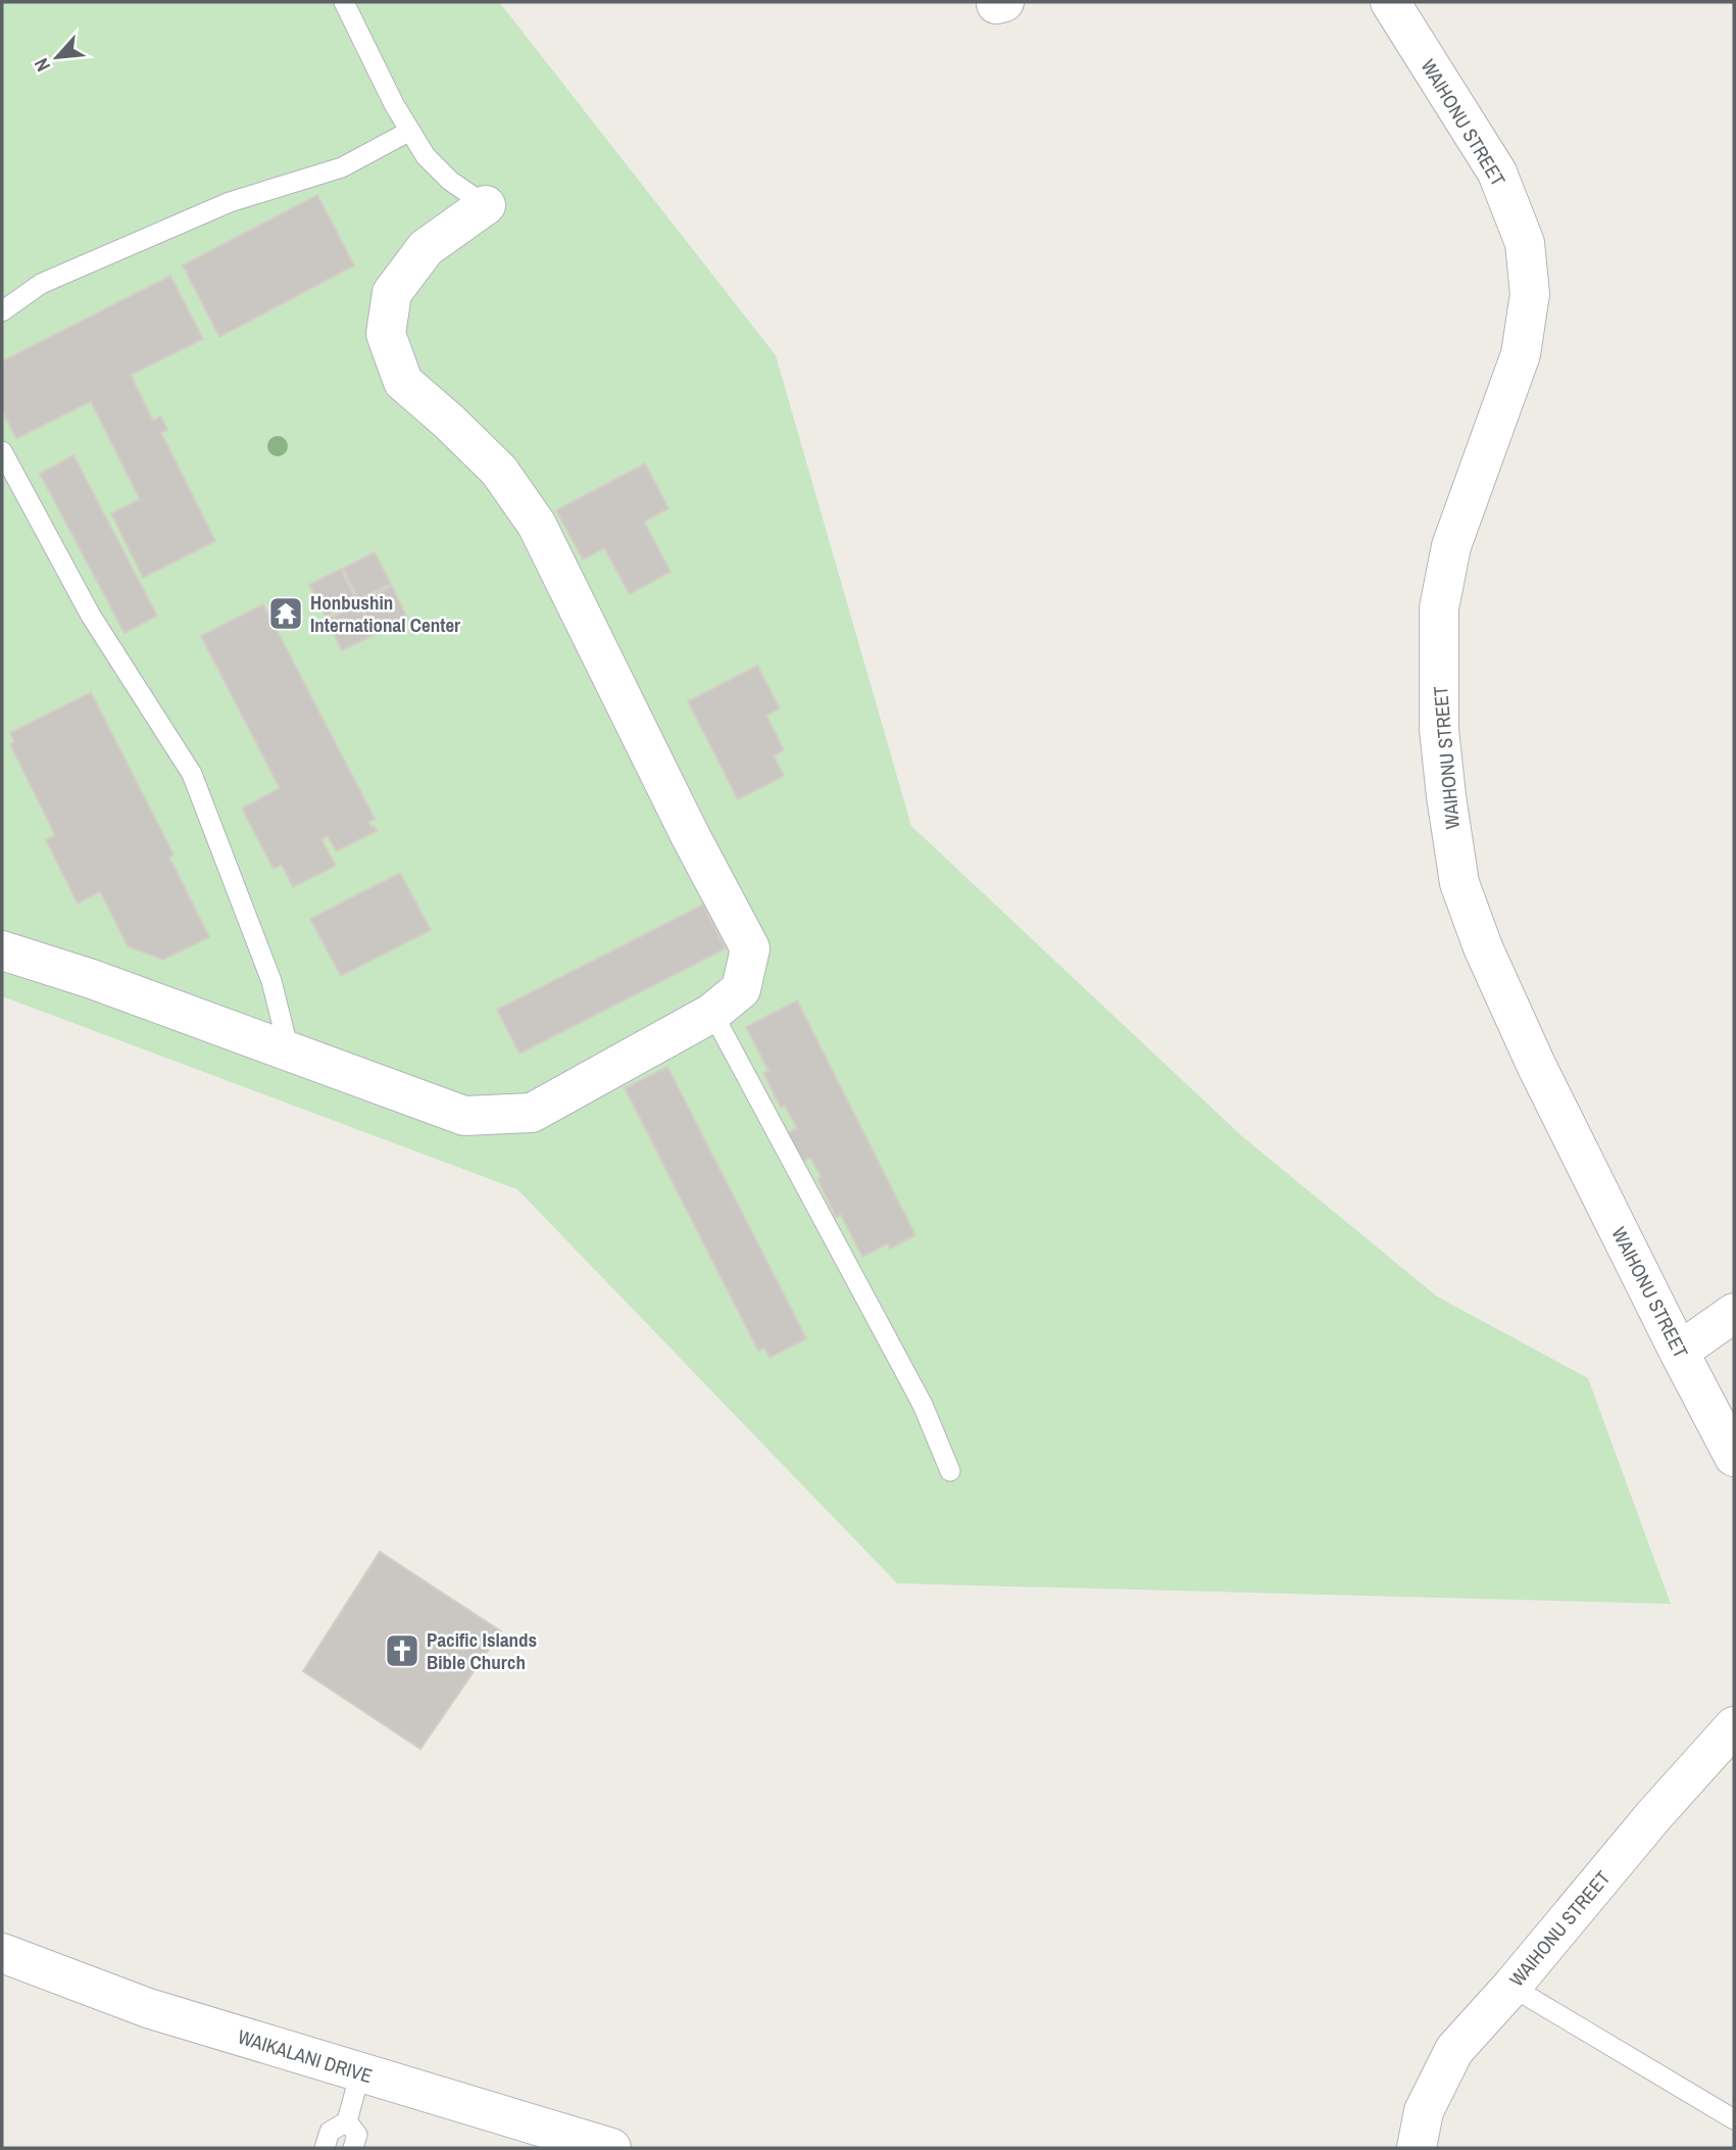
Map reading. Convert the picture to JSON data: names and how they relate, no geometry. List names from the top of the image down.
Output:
{
  "streets": {
    "street": ["WAIHONU STREET", "WAIKALANI DRIVE"]
  },
  "places": {
    "temple": ["Honbushin International Center"],
    "church": ["Pacific Islands Bible Church"]
  },
  "north": "bottom left"
}
